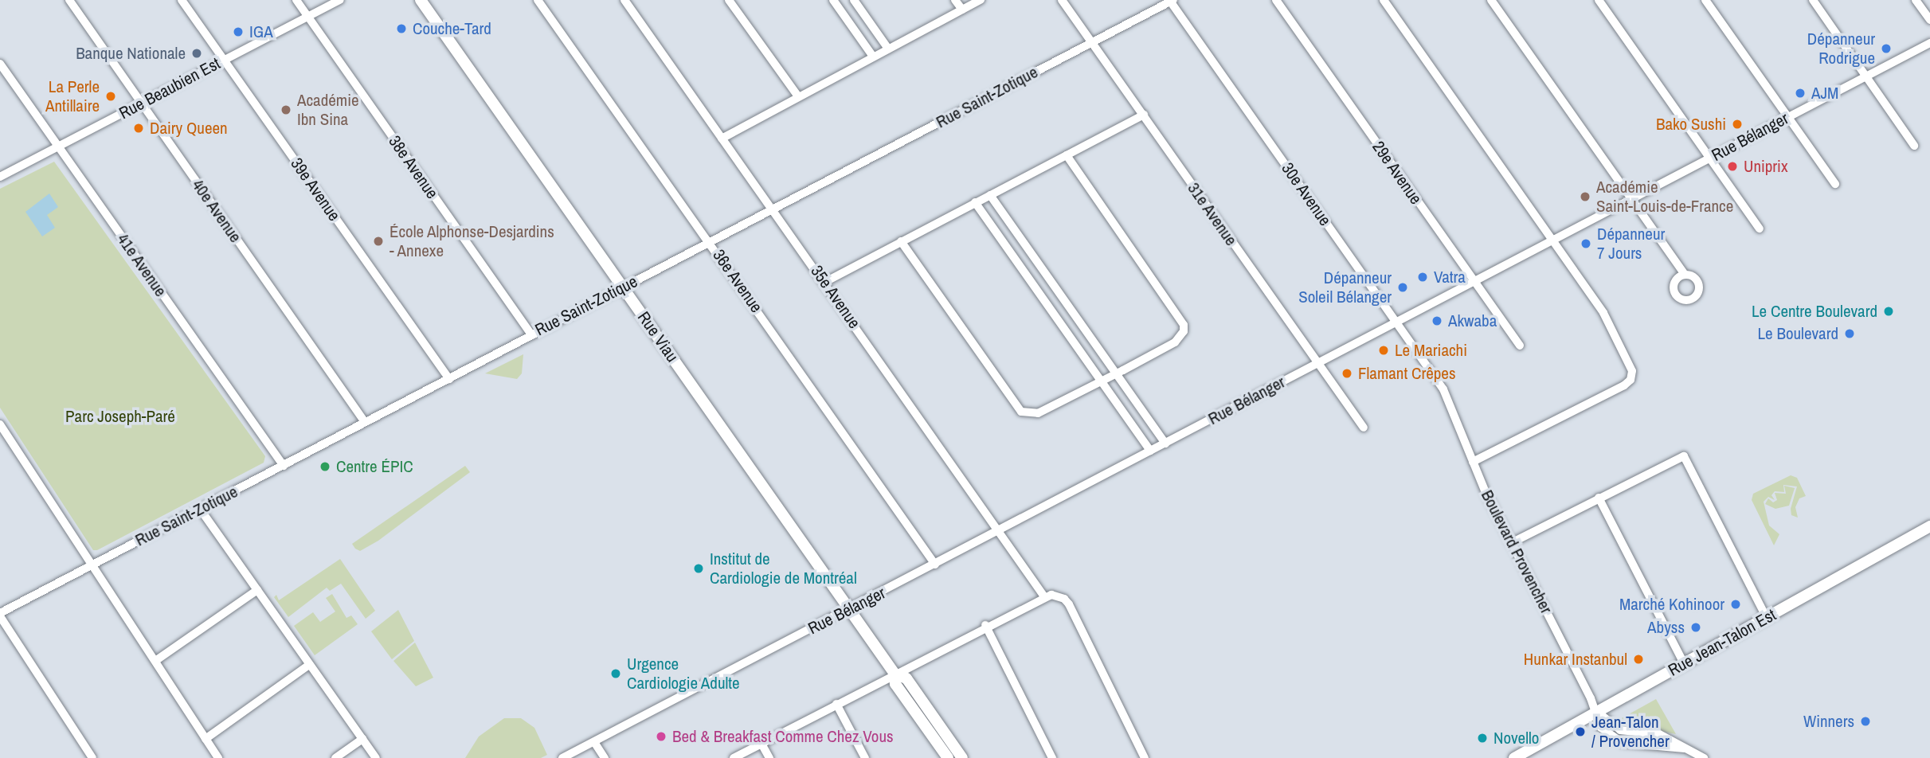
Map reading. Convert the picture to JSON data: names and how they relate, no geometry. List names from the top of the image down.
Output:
{
  "streets": {
    "main road": ["Rue Viau", "Rue Jean-Talon Est"],
    "street": [
      "Rue Beaubien Est",
      "Rue Saint-Zotique",
      "Rue Bélanger",
      "38e Avenue",
      "29e Avenue",
      "39e Avenue",
      "30e Avenue",
      "40e Avenue",
      "31e Avenue",
      "41e Avenue",
      "36e Avenue",
      "35e Avenue",
      "Boulevard Provencher"
    ]
  },
  "crossings": [
    ["Rue Beaubien Est", "38e Avenue"],
    ["Rue Beaubien Est", "39e Avenue"],
    ["Rue Beaubien Est", "40e Avenue"],
    ["Rue Beaubien Est", "41e Avenue"],
    ["Rue Saint-Zotique", "38e Avenue"],
    ["Rue Saint-Zotique", "39e Avenue"],
    ["Rue Saint-Zotique", "30e Avenue"],
    ["Rue Saint-Zotique", "40e Avenue"],
    ["Rue Saint-Zotique", "31e Avenue"],
    ["Rue Saint-Zotique", "41e Avenue"],
    ["Rue Saint-Zotique", "36e Avenue"],
    ["Rue Saint-Zotique", "35e Avenue"],
    ["Rue Saint-Zotique", "Rue Viau"],
    ["Rue Bélanger", "29e Avenue"],
    ["Rue Bélanger", "30e Avenue"],
    ["Rue Bélanger", "31e Avenue"],
    ["Rue Bélanger", "36e Avenue"],
    ["Rue Bélanger", "35e Avenue"],
    ["Rue Bélanger", "Rue Viau"],
    ["30e Avenue", "Boulevard Provencher"],
    ["Boulevard Provencher", "Rue Jean-Talon Est"]
  ],
  "parks": ["Parc Joseph-Paré"],
  "places": [
    "Couche-Tard",
    "IGA",
    "Dépanneur Rodrigue",
    "Banque Nationale",
    "AJM",
    "La Perle Antillaire",
    "Académie Ibn Sina",
    "Bako Sushi",
    "Dairy Queen",
    "Uniprix",
    "Académie Saint-Louis-de-France",
    "École Alphonse-Desjardins - Annexe",
    "Dépanneur 7 Jours",
    "Vatra",
    "Dépanneur Soleil Bélanger",
    "Le Centre Boulevard",
    "Akwaba",
    "Le Boulevard",
    "Le Mariachi",
    "Flamant Crêpes",
    "Centre ÉPIC",
    "Institut de Cardiologie de Montréal",
    "Marché Kohinoor",
    "Abyss",
    "Hunkar Instanbul",
    "Urgence Cardiologie Adulte",
    "Winners",
    "Jean-Talon / Provencher",
    "Bed & Breakfast Comme Chez Vous",
    "Novello"
  ]
}
